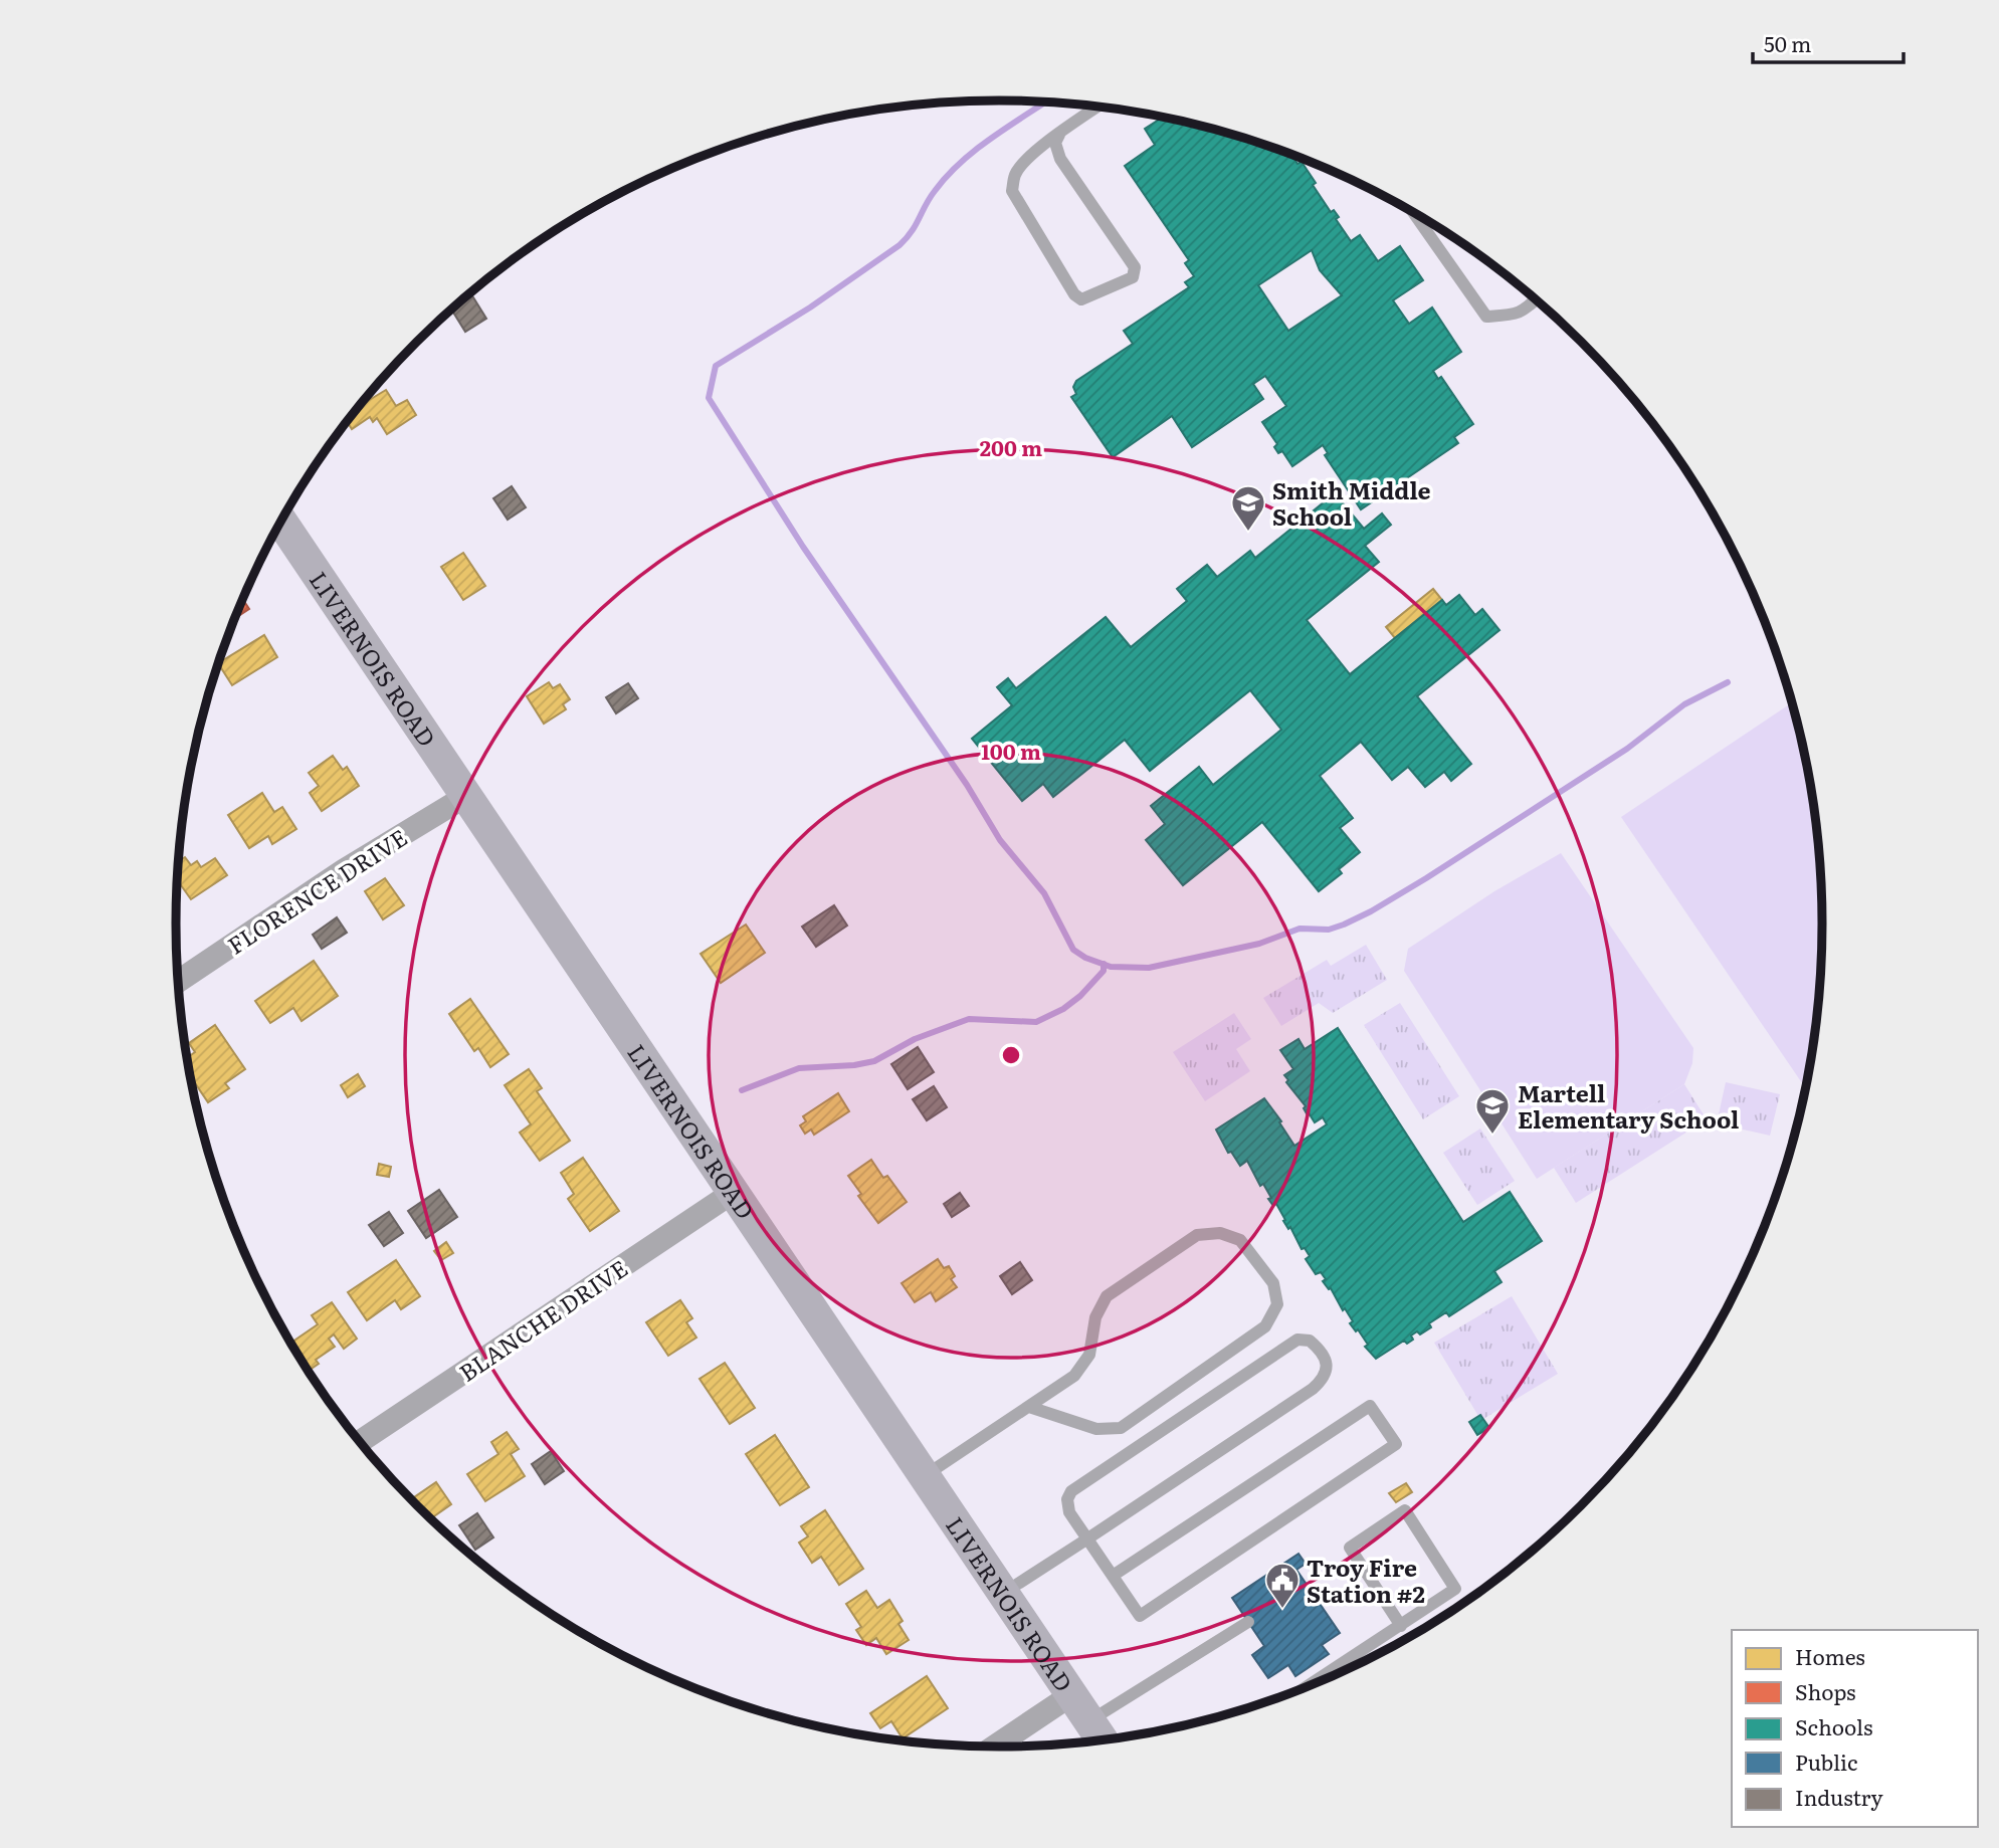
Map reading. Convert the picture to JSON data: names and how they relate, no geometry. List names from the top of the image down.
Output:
{
  "streets": {
    "main road": ["LIVERNOIS ROAD"],
    "street": ["FLORENCE DRIVE", "BLANCHE DRIVE"]
  },
  "crossings": [
    ["LIVERNOIS ROAD", "FLORENCE DRIVE"],
    ["LIVERNOIS ROAD", "BLANCHE DRIVE"]
  ],
  "places": {
    "school or university": ["Smith Middle School", "Martell Elementary School"],
    "public building": ["Troy Fire Station #2"]
  },
  "legend": [
    "Homes",
    "Shops",
    "Schools",
    "Public",
    "Industry"
  ],
  "scale_bar": "50 m",
  "rings": ["200 m", "100 m"]
}
